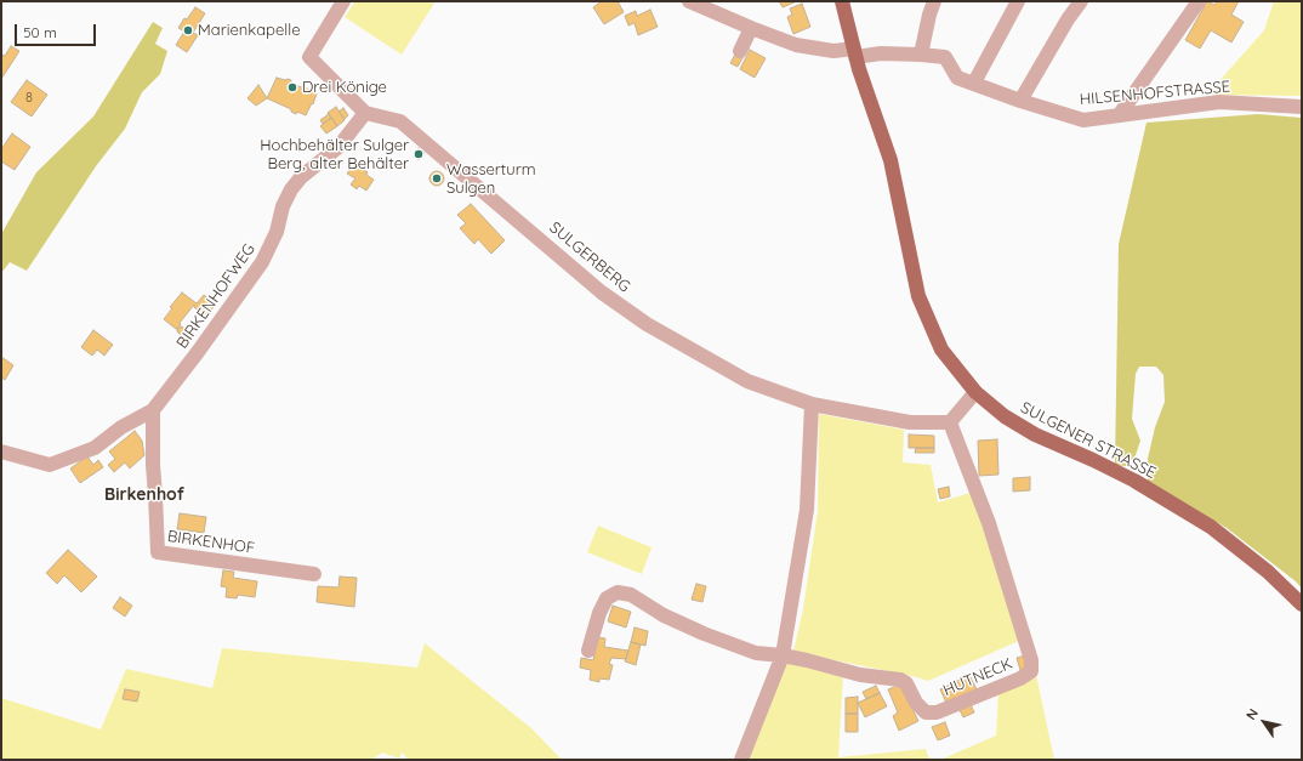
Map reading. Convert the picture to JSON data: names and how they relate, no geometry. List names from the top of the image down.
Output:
{
  "streets": {
    "main road": ["SULGENER STRASSE"],
    "street": [
      "HILSENHOFSTRASSE",
      "SULGERBERG",
      "BIRKENHOFWEG",
      "BIRKENHOF",
      "HUTNECK"
    ]
  },
  "crossings": [
    ["HILSENHOFSTRASSE", "SULGENER STRASSE"],
    ["SULGERBERG", "BIRKENHOFWEG"],
    ["BIRKENHOFWEG", "BIRKENHOF"]
  ],
  "districts": ["Birkenhof"],
  "places": [
    "Marienkapelle",
    "Drei Könige",
    "Hochbehälter Sulger Berg, alter Behälter",
    "Wasserturm Sulgen"
  ],
  "house_numbers": ["8"],
  "scale_bar": "50 m",
  "north": "top left"
}
